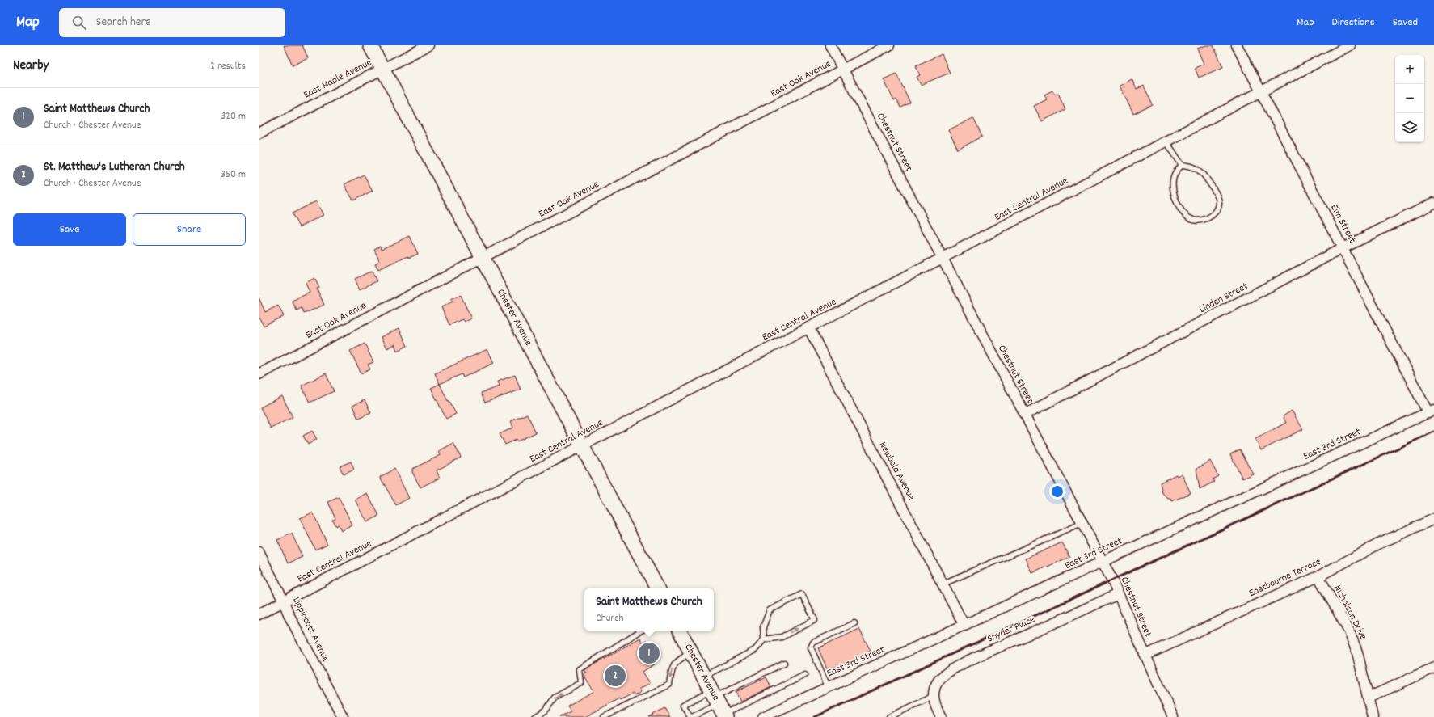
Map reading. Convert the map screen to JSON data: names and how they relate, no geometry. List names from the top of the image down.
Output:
{
  "streets": {
    "main road": ["Chester Avenue"],
    "street": [
      "East Maple Avenue",
      "East Oak Avenue",
      "Chestnut Street",
      "East Central Avenue",
      "Elm Street",
      "Linden Street",
      "East 3rd Street",
      "Newbold Avenue",
      "Eastbourne Terrace",
      "Nicholson Drive",
      "Lippincott Avenue",
      "Snyder Place"
    ]
  },
  "crossings": [
    ["East Maple Avenue", "Chester Avenue"],
    ["East Oak Avenue", "Chestnut Street"],
    ["East Oak Avenue", "Chester Avenue"],
    ["Chestnut Street", "East Central Avenue"],
    ["Chestnut Street", "Linden Street"],
    ["Chestnut Street", "East 3rd Street"],
    ["Chestnut Street", "Eastbourne Terrace"],
    ["Chestnut Street", "Snyder Place"],
    ["East Central Avenue", "Elm Street"],
    ["East Central Avenue", "Chester Avenue"],
    ["East Central Avenue", "Newbold Avenue"],
    ["East Central Avenue", "Lippincott Avenue"],
    ["Elm Street", "Linden Street"],
    ["Elm Street", "East 3rd Street"],
    ["East 3rd Street", "Newbold Avenue"],
    ["Eastbourne Terrace", "Nicholson Drive"]
  ],
  "page": {
    "header": "Map",
    "search": "Search here",
    "nav": ["Map", "Directions", "Saved"],
    "heading": ["Nearby", "2 results"],
    "map_buttons": ["+", "−"],
    "list": [
      {
        "mark": "1",
        "name": "Saint Matthews Church",
        "note": "Church · Chester Avenue",
        "value": "320 m"
      },
      {
        "mark": "2",
        "name": "St. Matthew's Lutheran Church",
        "note": "Church · Chester Avenue",
        "value": "350 m"
      }
    ],
    "buttons": ["Save", "Share"],
    "popup": ["Saint Matthews Church", "Church"],
    "pins": ["1", "2"]
  }
}
